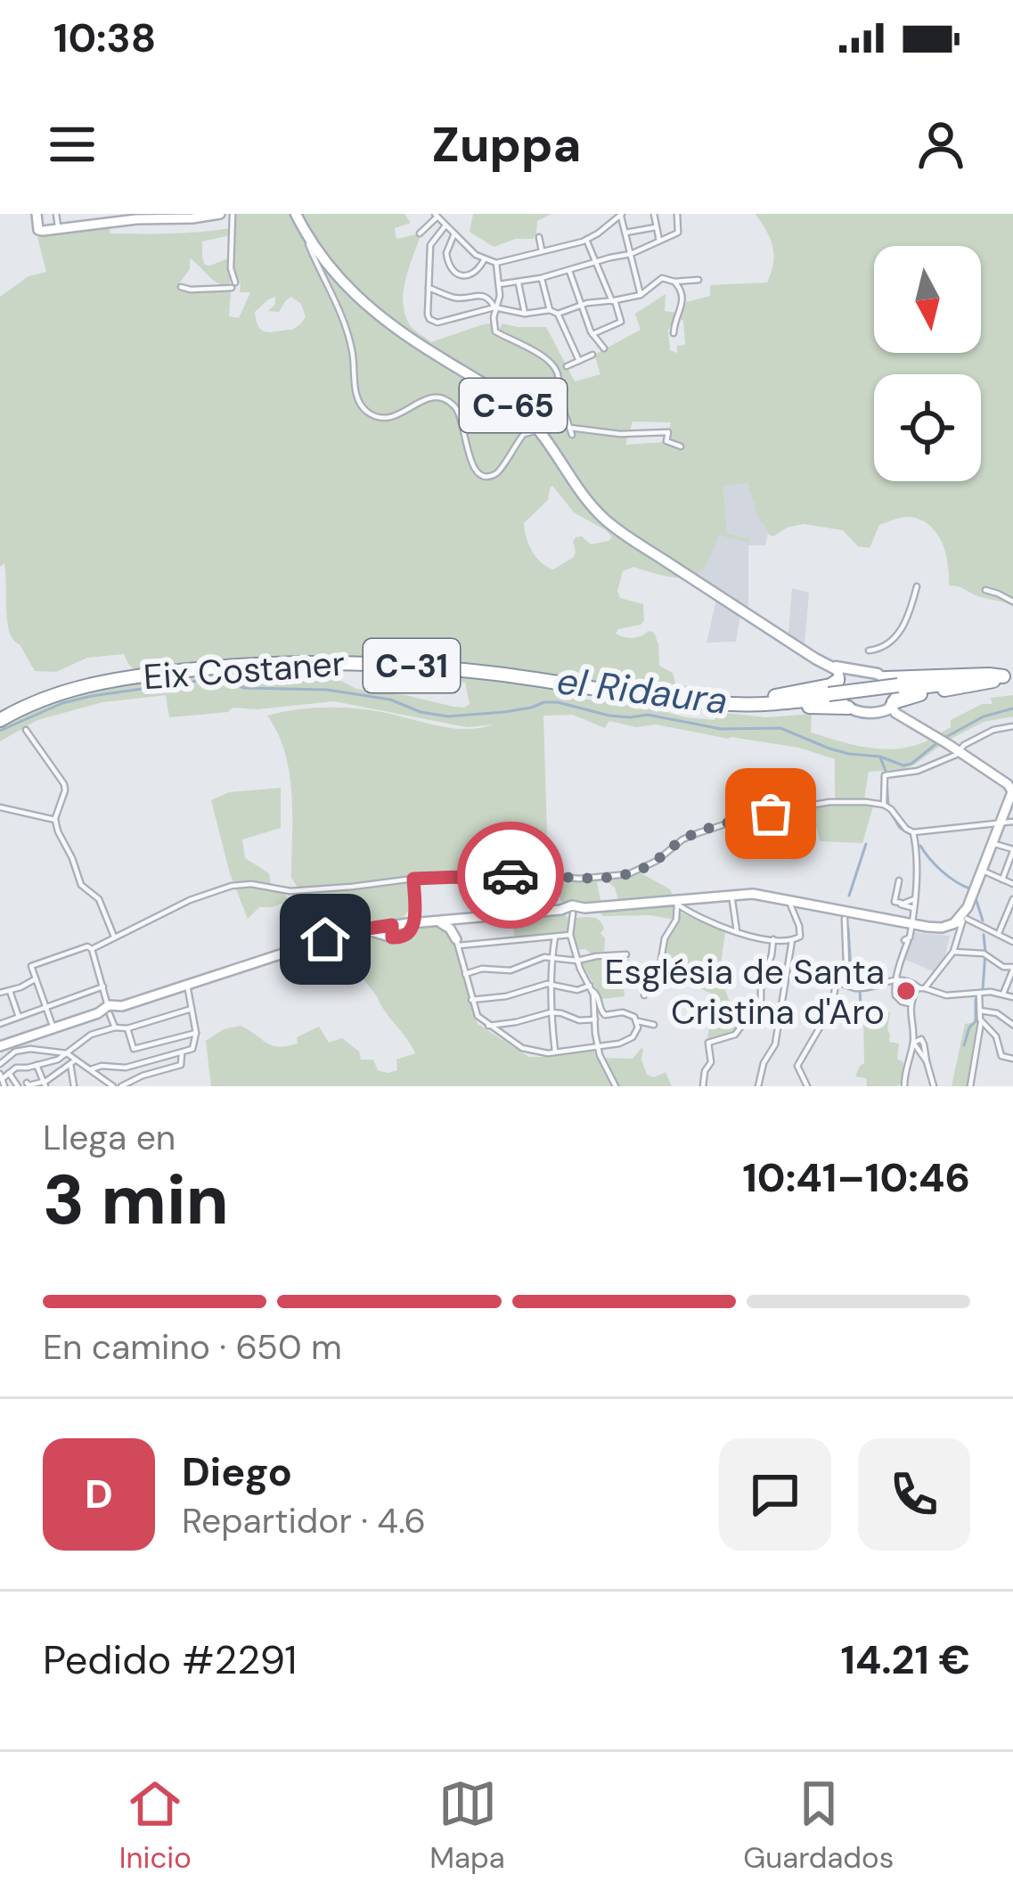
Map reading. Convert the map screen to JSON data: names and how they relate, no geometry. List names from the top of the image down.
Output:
{
  "streets": {
    "highway": ["C-65", "C-31", "Eix Costaner"]
  },
  "crossings": [
    ["C-65", "Eix Costaner"]
  ],
  "water": ["el Ridaura"],
  "places": ["Església de Santa Cristina d'Aro"],
  "north": "bottom",
  "page": {
    "status": "10:38",
    "header": "Zuppa",
    "heading": ["3 min", "Llega en", "10:41–10:46"],
    "panel": [
      "Diego",
      "Repartidor · 4.6",
      "Pedido #2291",
      "14.21 €"
    ],
    "bar": "En camino · 650 m",
    "round": "D",
    "tabs": ["Inicio", "Mapa", "Guardados"]
  }
}
